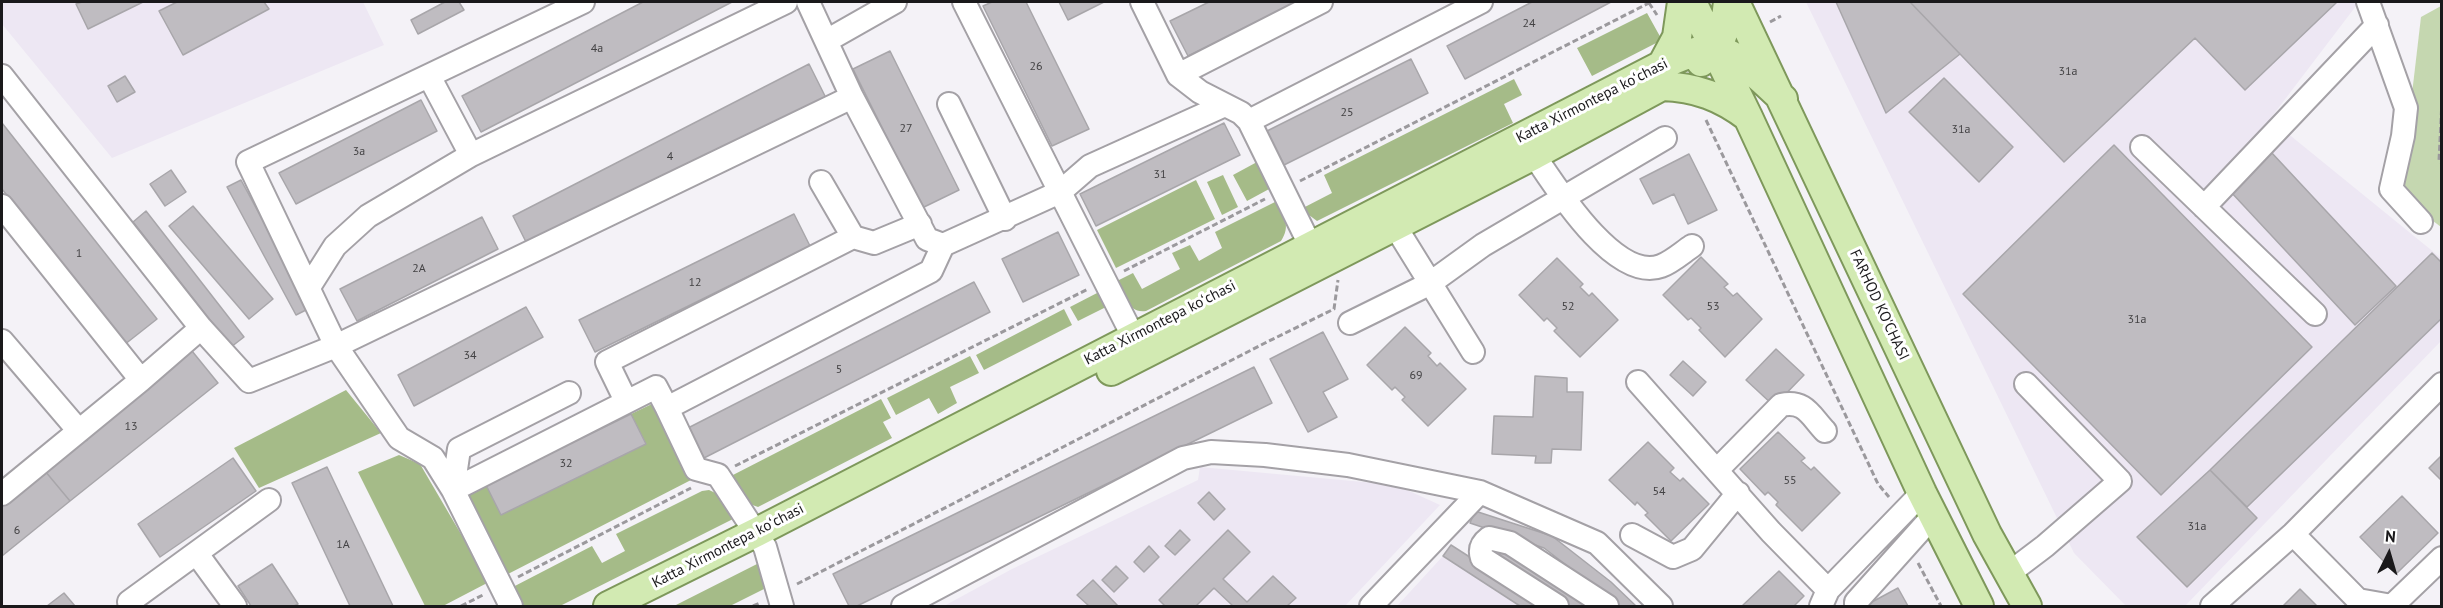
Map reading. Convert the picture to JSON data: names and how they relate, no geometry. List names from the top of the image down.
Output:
{
  "streets": {
    "main road": ["Katta Xirmontepa koʻchasi", "FARHOD KO'CHASI"]
  },
  "house_numbers": [
    "24",
    "4а",
    "26",
    "31а",
    "25",
    "27",
    "31а",
    "3а",
    "4",
    "31",
    "1",
    "2А",
    "12",
    "52",
    "53",
    "31а",
    "34",
    "5",
    "69",
    "13",
    "32",
    "55",
    "54",
    "31а",
    "6",
    "1А"
  ],
  "north": "top"
}
